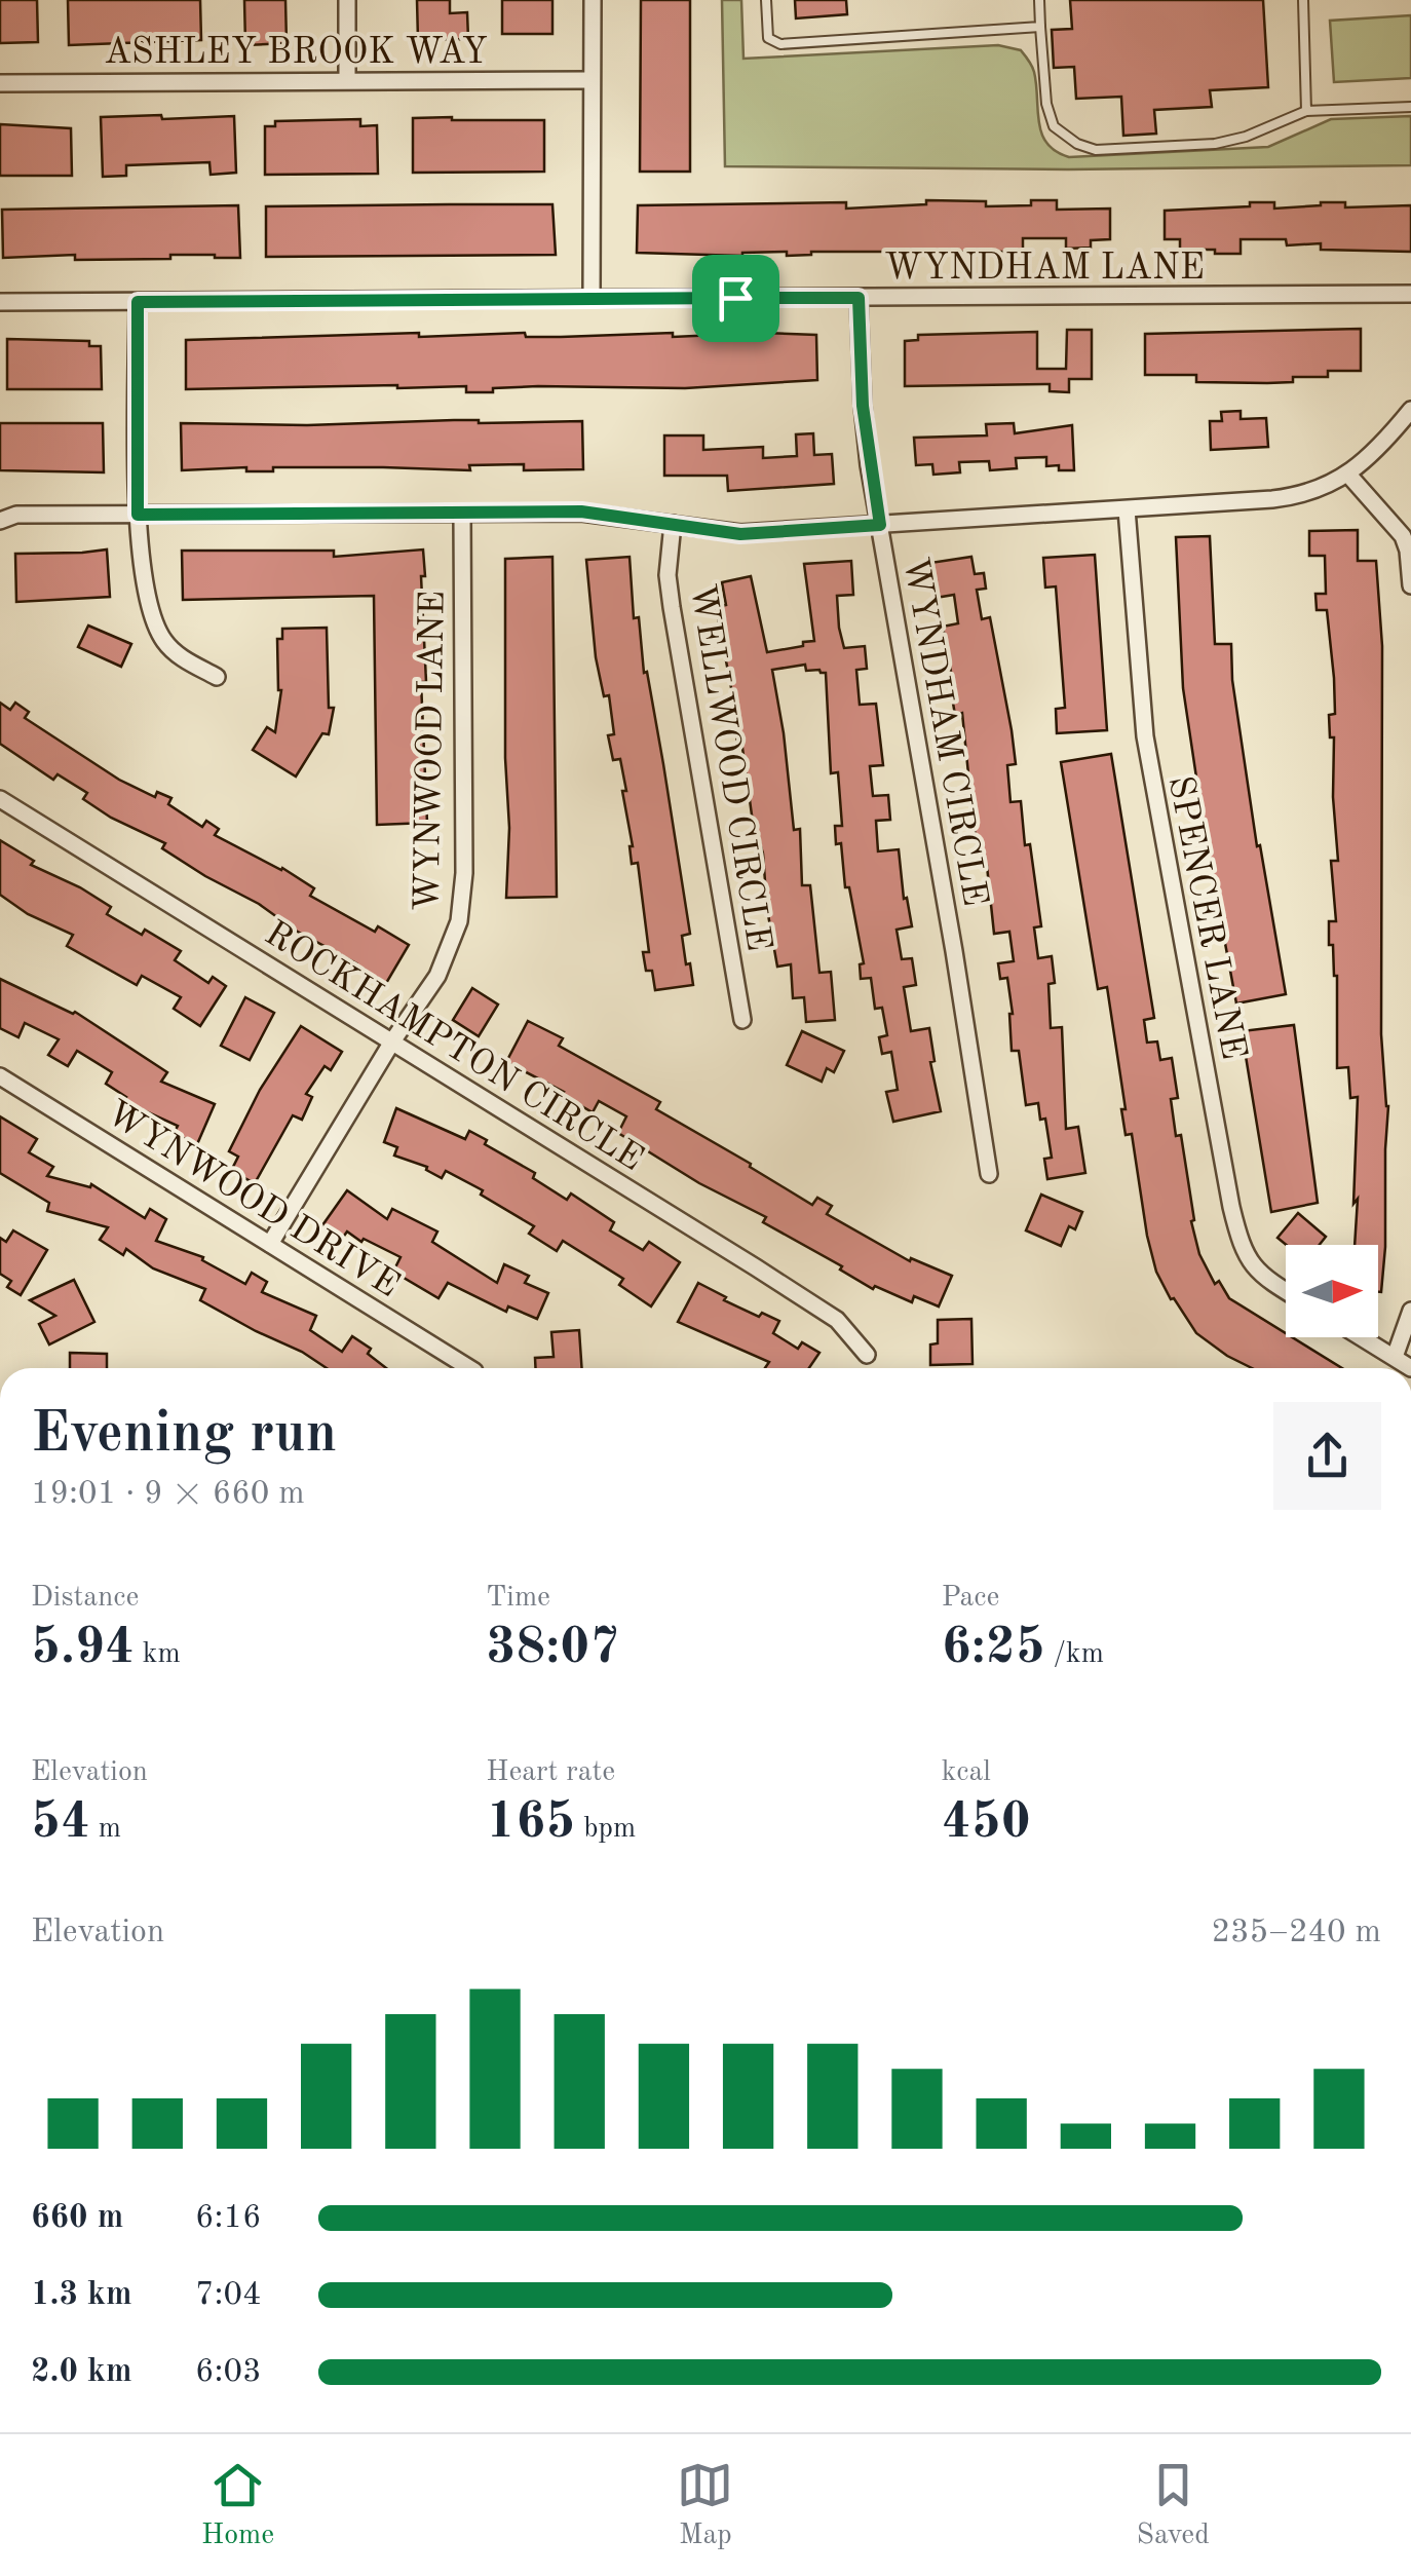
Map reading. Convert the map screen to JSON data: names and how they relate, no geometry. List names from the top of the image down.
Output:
{
  "streets": {
    "street": [
      "ASHLEY BROOK WAY",
      "WYNDHAM LANE",
      "WYNDHAM CIRCLE",
      "WYNWOOD LANE",
      "WELLWOOD CIRCLE",
      "SPENCER LANE",
      "ROCKHAMPTON CIRCLE",
      "WYNWOOD DRIVE"
    ]
  },
  "crossings": [
    ["WYNDHAM LANE", "WYNDHAM CIRCLE"],
    ["WYNWOOD LANE", "ROCKHAMPTON CIRCLE"],
    ["WYNWOOD LANE", "WYNWOOD DRIVE"]
  ],
  "north": "right",
  "page": {
    "heading": ["Evening run", "19:01 · 9 × 660 m"],
    "stats": [
      ["Distance", "5.94 km"],
      ["Time", "38:07"],
      ["Pace", "6:25 /km"],
      ["Elevation", "54 m"],
      ["Heart rate", "165 bpm"],
      ["kcal", "450"]
    ],
    "chart": ["Elevation", "235–240 m"],
    "list": [
      {
        "name": "660 m",
        "note": "6:16"
      },
      {
        "name": "1.3 km",
        "note": "7:04"
      },
      {
        "name": "2.0 km",
        "note": "6:03"
      }
    ],
    "tabs": ["Home", "Map", "Saved"]
  }
}
